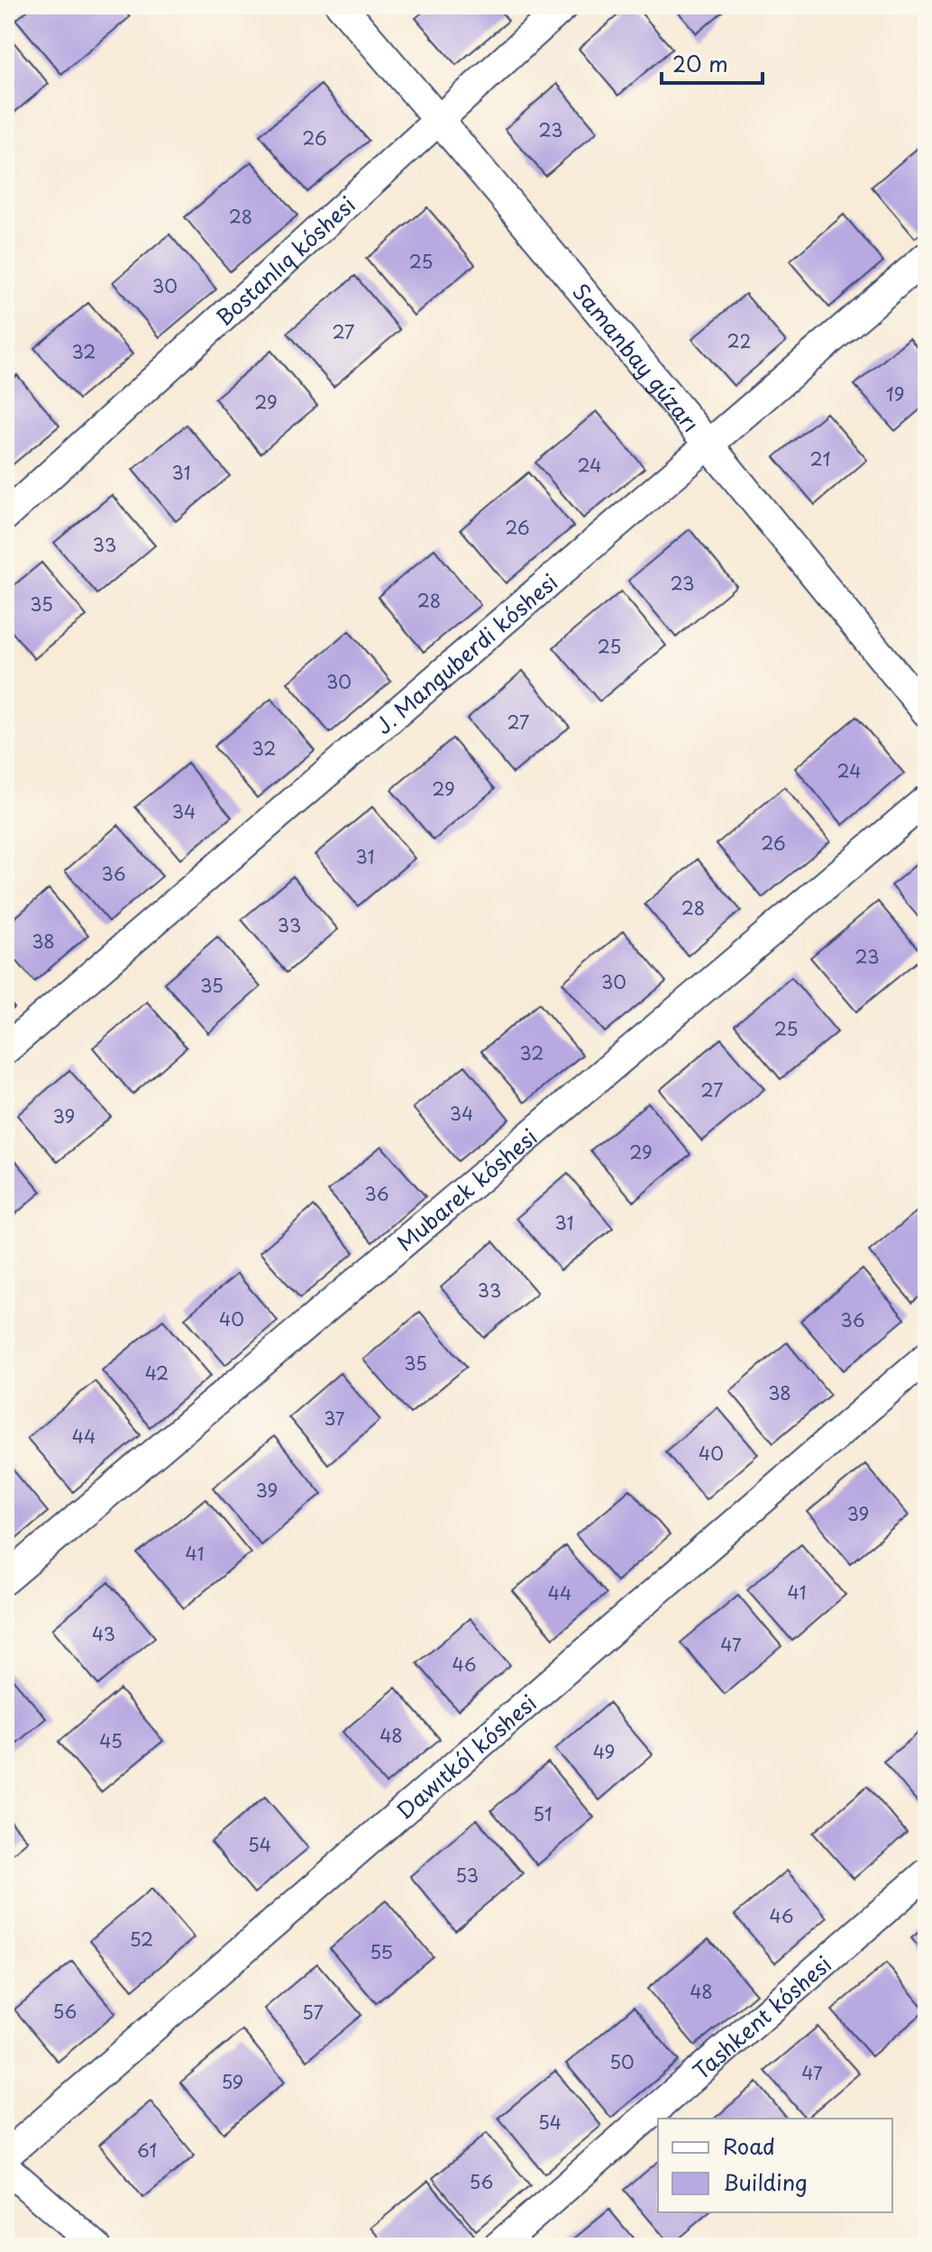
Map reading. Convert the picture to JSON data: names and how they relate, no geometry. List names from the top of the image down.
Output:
{
  "streets": {
    "street": [
      "Bostanlıq kóshesi",
      "Samanbay gúzarı",
      "J. Manguberdi kóshesi",
      "Mubarek kóshesi",
      "Dawıtkól kóshesi",
      "Tashkent kóshesi"
    ]
  },
  "crossings": [
    ["Bostanlıq kóshesi", "Samanbay gúzarı"],
    ["Samanbay gúzarı", "J. Manguberdi kóshesi"]
  ],
  "house_numbers": [
    "23",
    "26",
    "28",
    "25",
    "30",
    "27",
    "22",
    "32",
    "19",
    "29",
    "21",
    "24",
    "31",
    "26",
    "33",
    "23",
    "28",
    "35",
    "25",
    "30",
    "27",
    "32",
    "24",
    "29",
    "34",
    "26",
    "31",
    "36",
    "28",
    "33",
    "38",
    "23",
    "30",
    "35",
    "25",
    "32",
    "27",
    "34",
    "39",
    "29",
    "36",
    "31",
    "33",
    "40",
    "36",
    "35",
    "42",
    "38",
    "37",
    "44",
    "40",
    "39",
    "39",
    "41",
    "41",
    "44",
    "43",
    "47",
    "46",
    "48",
    "45",
    "49",
    "51",
    "54",
    "53",
    "46",
    "52",
    "55",
    "48",
    "56",
    "57",
    "50",
    "47",
    "59",
    "54",
    "61",
    "56"
  ],
  "legend": ["Road", "Building"],
  "scale_bar": "20 m"
}
